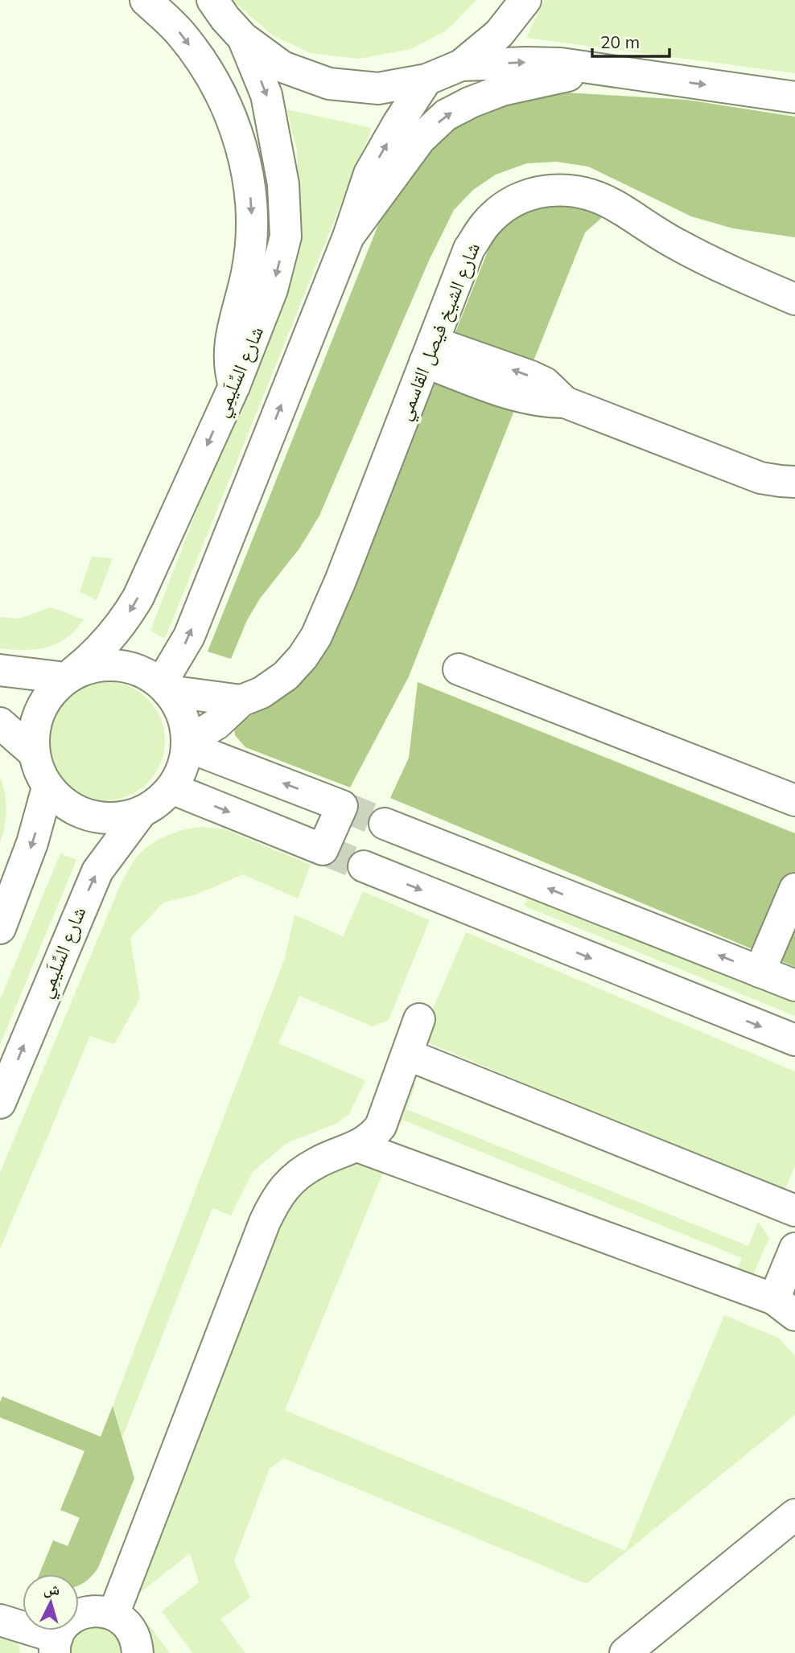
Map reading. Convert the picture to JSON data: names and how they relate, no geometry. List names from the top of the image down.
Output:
{
  "streets": {
    "main road": ["شارع الشيخ فيصل القاسمي", "شارع السِّلَيمِي"]
  },
  "crossings": [
    ["شارع الشيخ فيصل القاسمي", "شارع السِّلَيمِي"]
  ],
  "scale_bar": "20 m",
  "north": "top"
}
